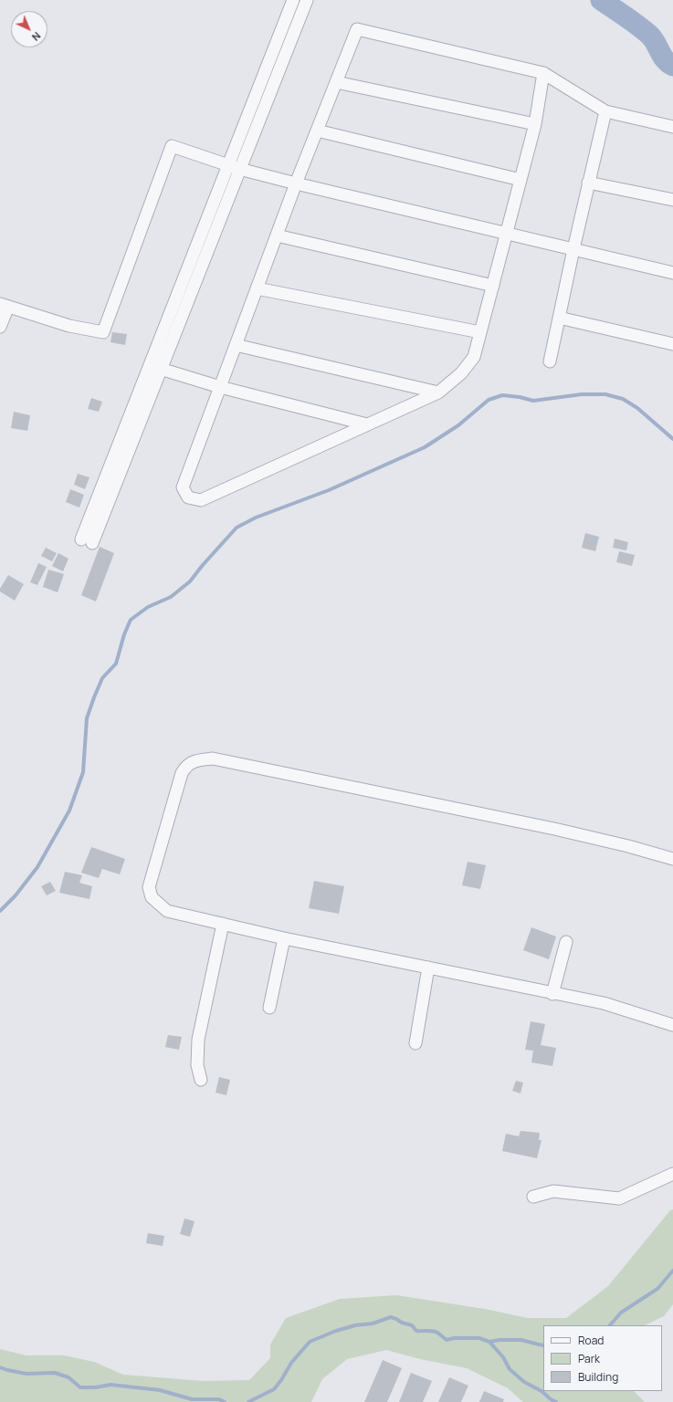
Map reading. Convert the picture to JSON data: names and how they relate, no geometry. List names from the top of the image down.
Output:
{
  "legend": ["Road", "Park", "Building"],
  "north": "bottom right"
}
